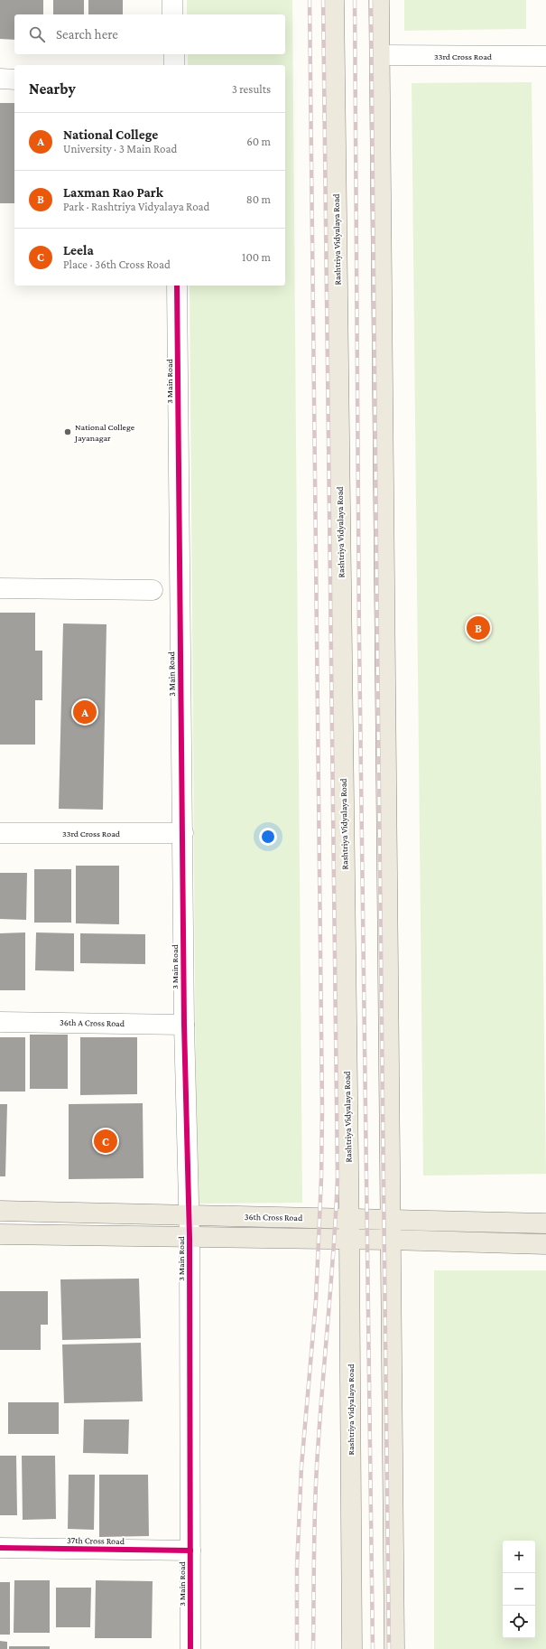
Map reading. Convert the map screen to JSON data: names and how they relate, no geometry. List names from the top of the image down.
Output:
{
  "streets": {
    "main road": ["Rashtriya Vidyalaya Road", "36th Cross Road"],
    "street": [
      "33rd Cross Road",
      "3 Main Road",
      "36th A Cross Road",
      "37th Cross Road"
    ]
  },
  "crossings": [
    ["33rd Cross Road", "3 Main Road"],
    ["Rashtriya Vidyalaya Road", "36th Cross Road"],
    ["3 Main Road", "36th A Cross Road"],
    ["3 Main Road", "36th Cross Road"],
    ["3 Main Road", "37th Cross Road"]
  ],
  "places": ["National College Jayanagar"],
  "page": {
    "search": "Search here",
    "heading": ["Nearby", "3 results"],
    "list": [
      {
        "mark": "A",
        "name": "National College",
        "note": "University · 3 Main Road",
        "value": "60 m"
      },
      {
        "mark": "B",
        "name": "Laxman Rao Park",
        "note": "Park · Rashtriya Vidyalaya Road",
        "value": "80 m"
      },
      {
        "mark": "C",
        "name": "Leela",
        "note": "Place · 36th Cross Road",
        "value": "100 m"
      }
    ],
    "pins": ["B", "A", "C"],
    "map_buttons": ["+", "−"]
  }
}
